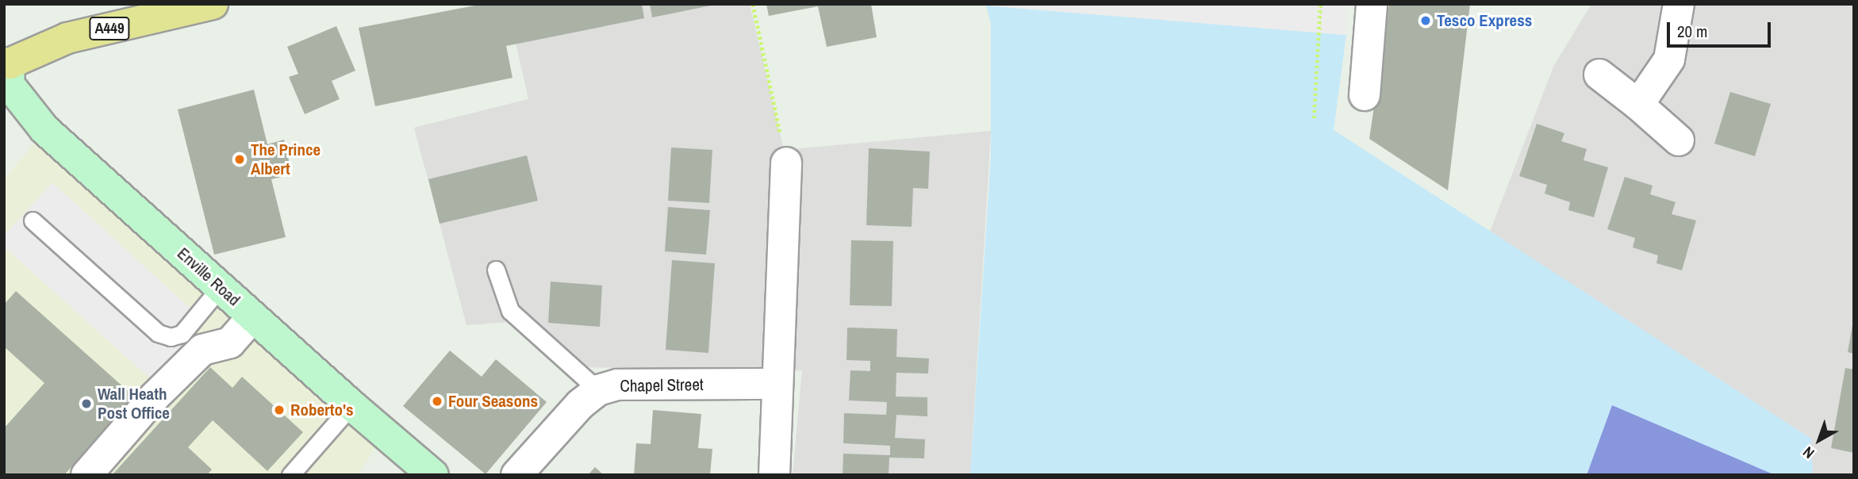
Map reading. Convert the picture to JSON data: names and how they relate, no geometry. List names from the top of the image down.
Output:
{
  "streets": {
    "highway": ["A449"],
    "street": ["Enville Road", "Chapel Street"]
  },
  "crossings": [
    ["A449", "Enville Road"]
  ],
  "places": [
    "Tesco Express",
    "The Prince Albert",
    "Four Seasons",
    "Wall Heath Post Office",
    "Roberto's"
  ],
  "scale_bar": "20 m",
  "north": "bottom left"
}
